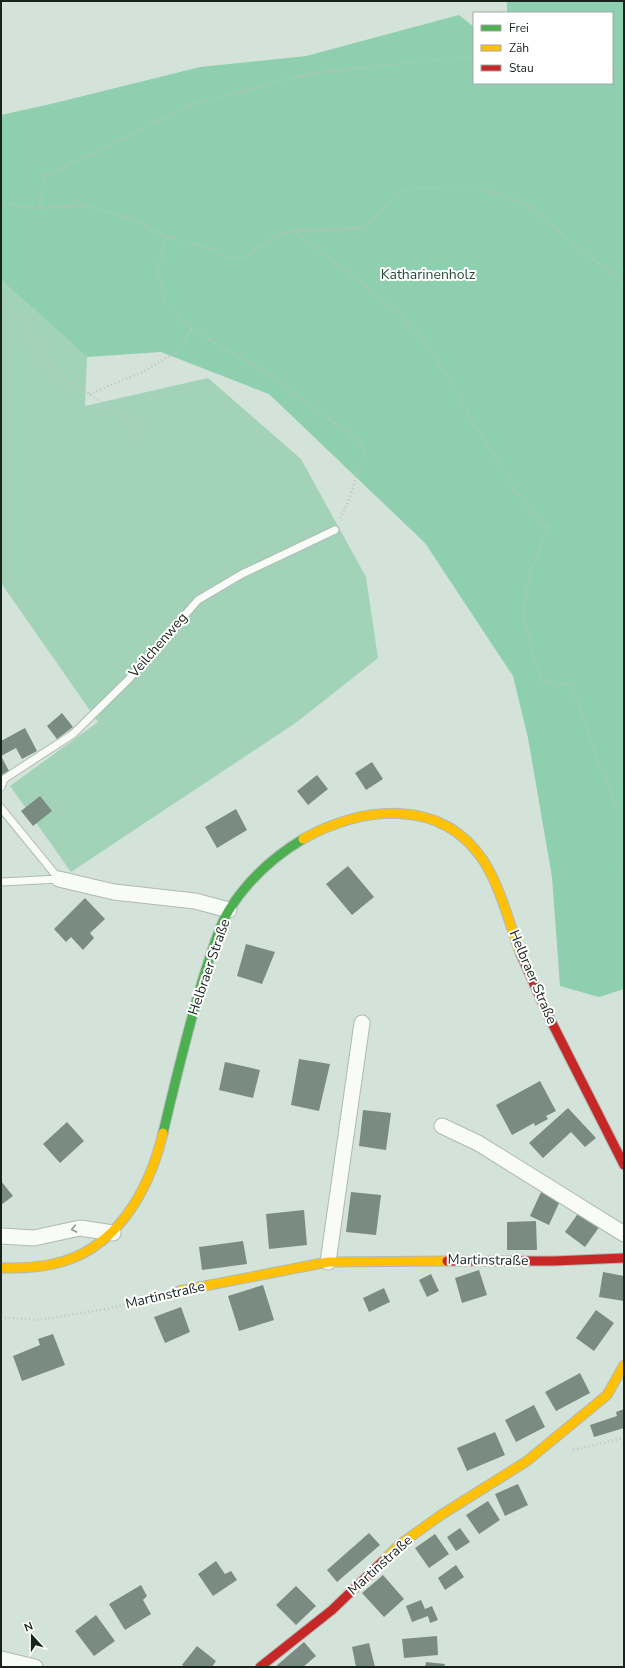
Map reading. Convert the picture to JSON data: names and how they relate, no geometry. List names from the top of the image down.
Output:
{
  "streets": {
    "main road": ["Helbraer Straße", "Martinstraße"],
    "lane": ["Veilchenweg"]
  },
  "parks": ["Katharinenholz"],
  "legend": ["Frei", "Zäh", "Stau"],
  "north": "top"
}
